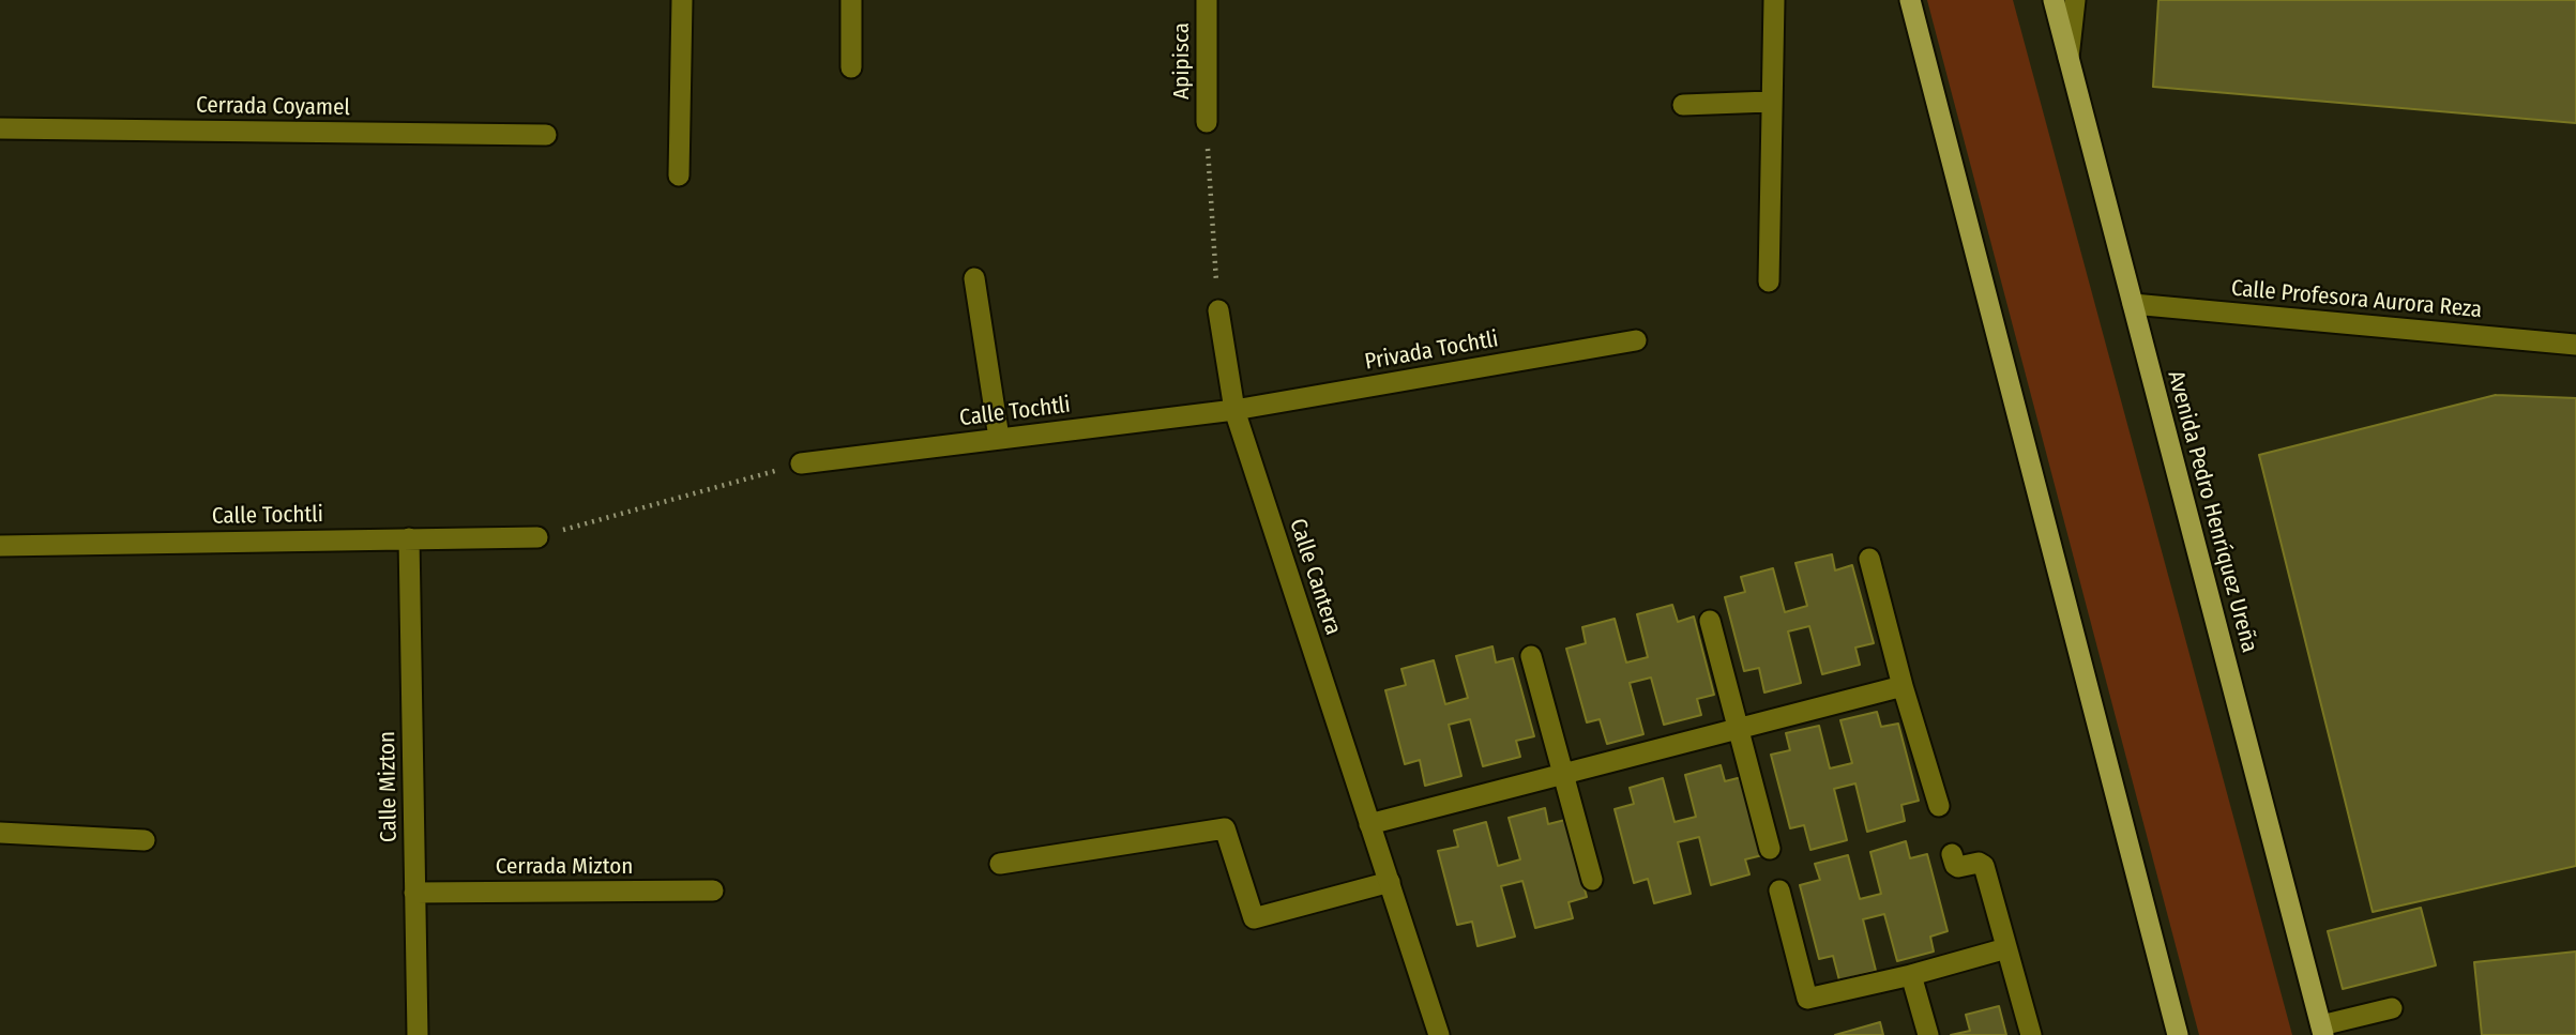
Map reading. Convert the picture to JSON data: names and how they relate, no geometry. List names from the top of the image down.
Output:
{
  "streets": {
    "main road": ["Avenida Pedro Henríquez Ureña"],
    "street": [
      "Apipisca",
      "Cerrada Coyamel",
      "Calle Profesora Aurora Reza",
      "Privada Tochtli",
      "Calle Tochtli",
      "Calle Cantera",
      "Calle Mizton",
      "Cerrada Mizton"
    ]
  },
  "crossings": [
    ["Calle Profesora Aurora Reza", "Avenida Pedro Henríquez Ureña"],
    ["Privada Tochtli", "Calle Tochtli"],
    ["Privada Tochtli", "Calle Cantera"],
    ["Calle Tochtli", "Calle Cantera"],
    ["Calle Tochtli", "Calle Mizton"],
    ["Calle Mizton", "Cerrada Mizton"]
  ]
}
